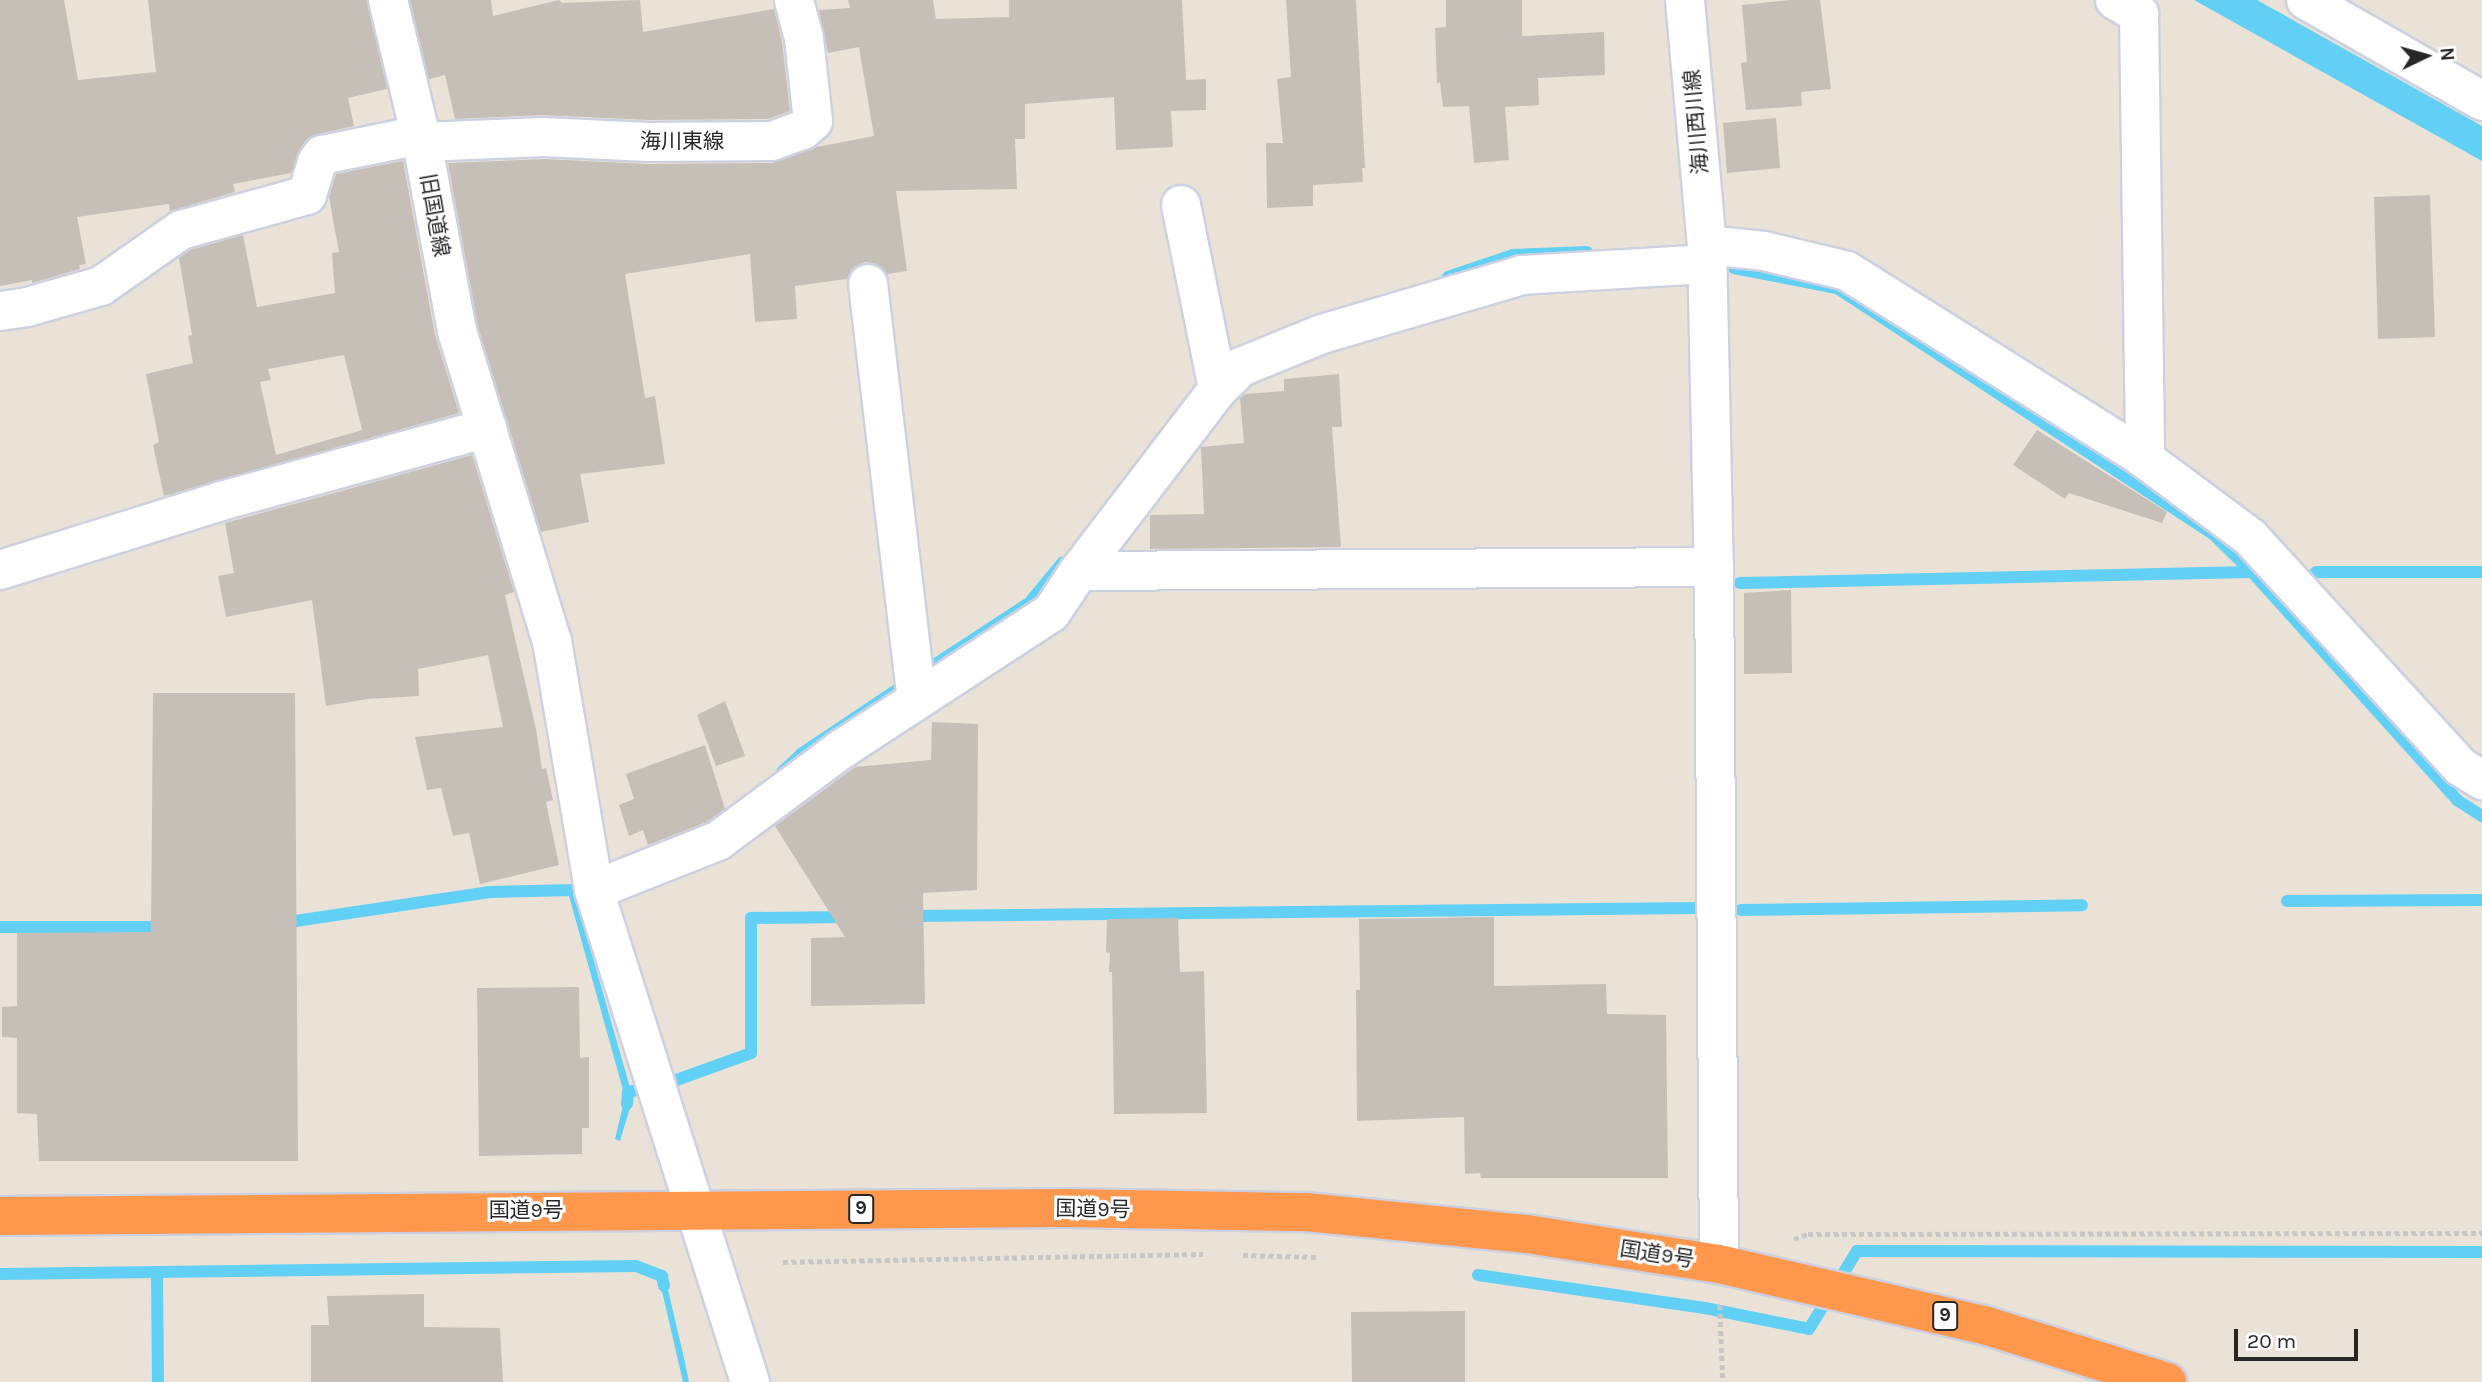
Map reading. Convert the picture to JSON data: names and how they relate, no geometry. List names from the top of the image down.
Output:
{
  "streets": {
    "highway": ["9", "国道9号"],
    "street": ["海川西川線", "海川東線", "旧国道線"]
  },
  "crossings": [
    ["海川西川線", "国道9号"],
    ["海川東線", "旧国道線"],
    ["旧国道線", "国道9号"]
  ],
  "scale_bar": "20 m",
  "north": "right"
}
